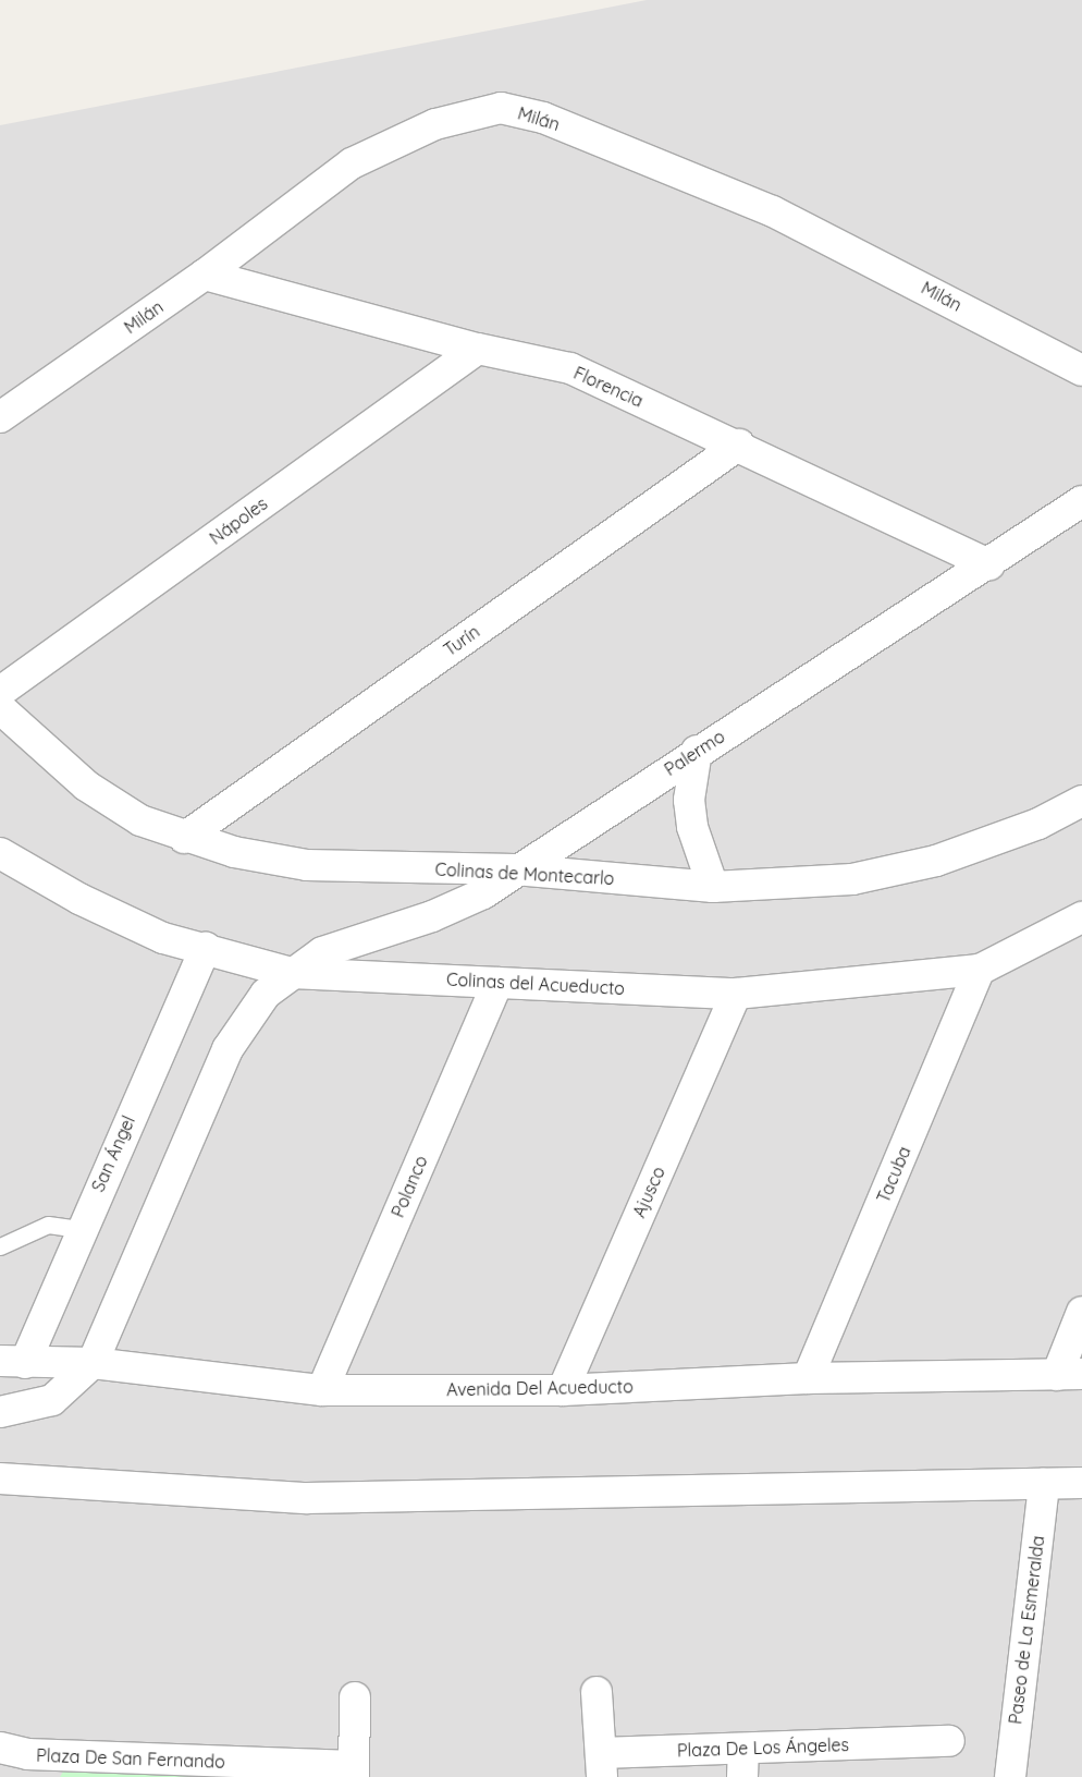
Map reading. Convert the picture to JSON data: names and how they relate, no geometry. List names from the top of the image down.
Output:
{
  "streets": {
    "street": [
      "Milán",
      "Florencia",
      "Nápoles",
      "Turín",
      "Palermo",
      "Colinas de Montecarlo",
      "Colinas del Acueducto",
      "San Ángel",
      "Tacuba",
      "Polanco",
      "Ajusco",
      "Avenida Del Acueducto",
      "Paseo de La Esmeralda",
      "Plaza De Los Ángeles",
      "Plaza De San Fernando"
    ]
  },
  "crossings": [
    ["Milán", "Florencia"],
    ["Florencia", "Nápoles"],
    ["Florencia", "Turín"],
    ["Florencia", "Palermo"],
    ["Turín", "Colinas de Montecarlo"],
    ["Palermo", "Colinas de Montecarlo"],
    ["Palermo", "Colinas del Acueducto"],
    ["Colinas del Acueducto", "San Ángel"],
    ["Colinas del Acueducto", "Tacuba"],
    ["Colinas del Acueducto", "Polanco"],
    ["Colinas del Acueducto", "Ajusco"],
    ["San Ángel", "Avenida Del Acueducto"],
    ["Tacuba", "Avenida Del Acueducto"],
    ["Polanco", "Avenida Del Acueducto"],
    ["Ajusco", "Avenida Del Acueducto"]
  ]
}
